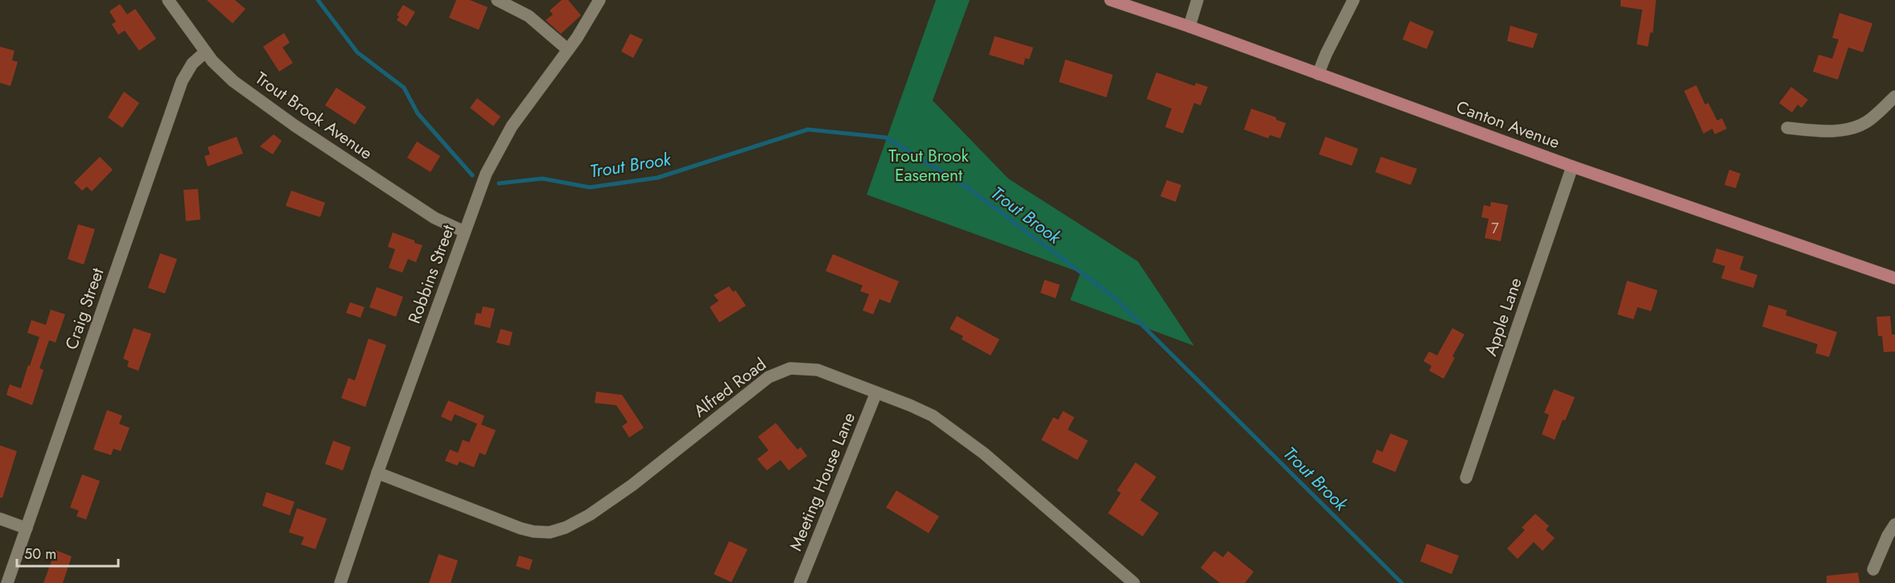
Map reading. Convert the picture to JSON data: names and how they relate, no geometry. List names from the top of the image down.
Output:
{
  "streets": {
    "main road": ["Canton Avenue"],
    "street": [
      "Trout Brook Avenue",
      "Robbins Street",
      "Craig Street",
      "Apple Lane",
      "Alfred Road",
      "Meeting House Lane"
    ]
  },
  "crossings": [
    ["Trout Brook Avenue", "Robbins Street"],
    ["Trout Brook Avenue", "Craig Street"],
    ["Canton Avenue", "Apple Lane"],
    ["Robbins Street", "Alfred Road"],
    ["Alfred Road", "Meeting House Lane"]
  ],
  "water": ["Trout Brook"],
  "parks": ["Trout Brook Easement"],
  "house_numbers": ["7"],
  "scale_bar": "50 m"
}
